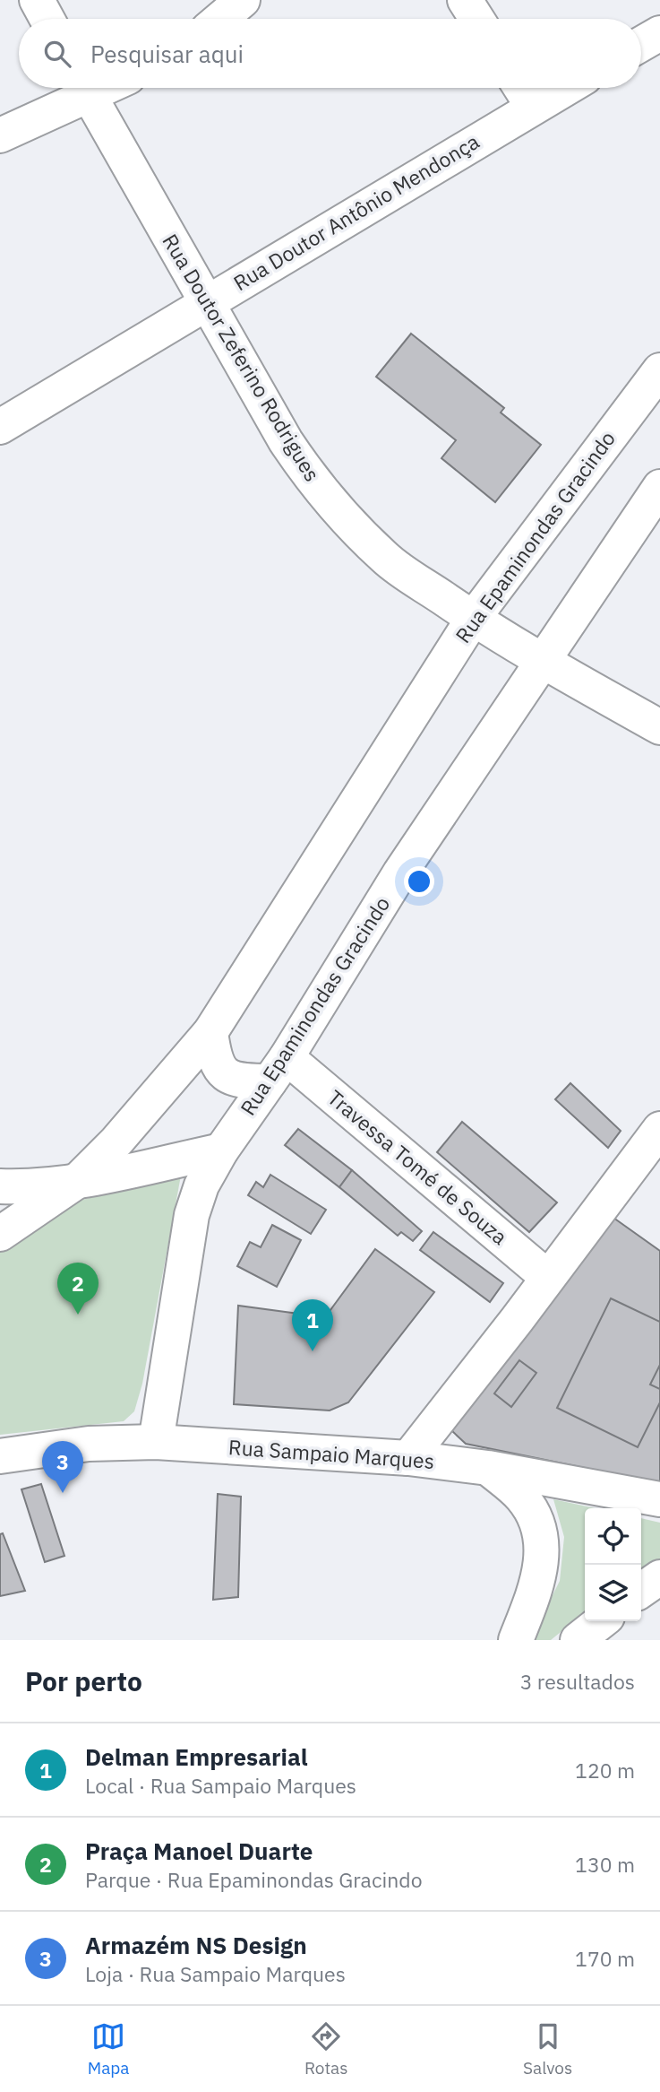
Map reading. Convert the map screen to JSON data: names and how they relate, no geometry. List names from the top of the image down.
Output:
{
  "streets": {
    "street": [
      "Rua Doutor Antônio Mendonça",
      "Rua Doutor Zeferino Rodrigues",
      "Rua Epaminondas Gracindo",
      "Travessa Tomé de Souza",
      "Rua Sampaio Marques"
    ]
  },
  "crossings": [
    ["Rua Doutor Antônio Mendonça", "Rua Doutor Zeferino Rodrigues"],
    ["Rua Doutor Zeferino Rodrigues", "Rua Epaminondas Gracindo"],
    ["Rua Epaminondas Gracindo", "Travessa Tomé de Souza"],
    ["Rua Epaminondas Gracindo", "Rua Sampaio Marques"]
  ],
  "page": {
    "search": "Pesquisar aqui",
    "pins": ["2", "1", "3"],
    "heading": ["Por perto", "3 resultados"],
    "list": [
      {
        "mark": "1",
        "name": "Delman Empresarial",
        "note": "Local · Rua Sampaio Marques",
        "value": "120 m"
      },
      {
        "mark": "2",
        "name": "Praça Manoel Duarte",
        "note": "Parque · Rua Epaminondas Gracindo",
        "value": "130 m"
      },
      {
        "mark": "3",
        "name": "Armazém NS Design",
        "note": "Loja · Rua Sampaio Marques",
        "value": "170 m"
      }
    ],
    "nav": ["Mapa", "Rotas", "Salvos"]
  }
}
